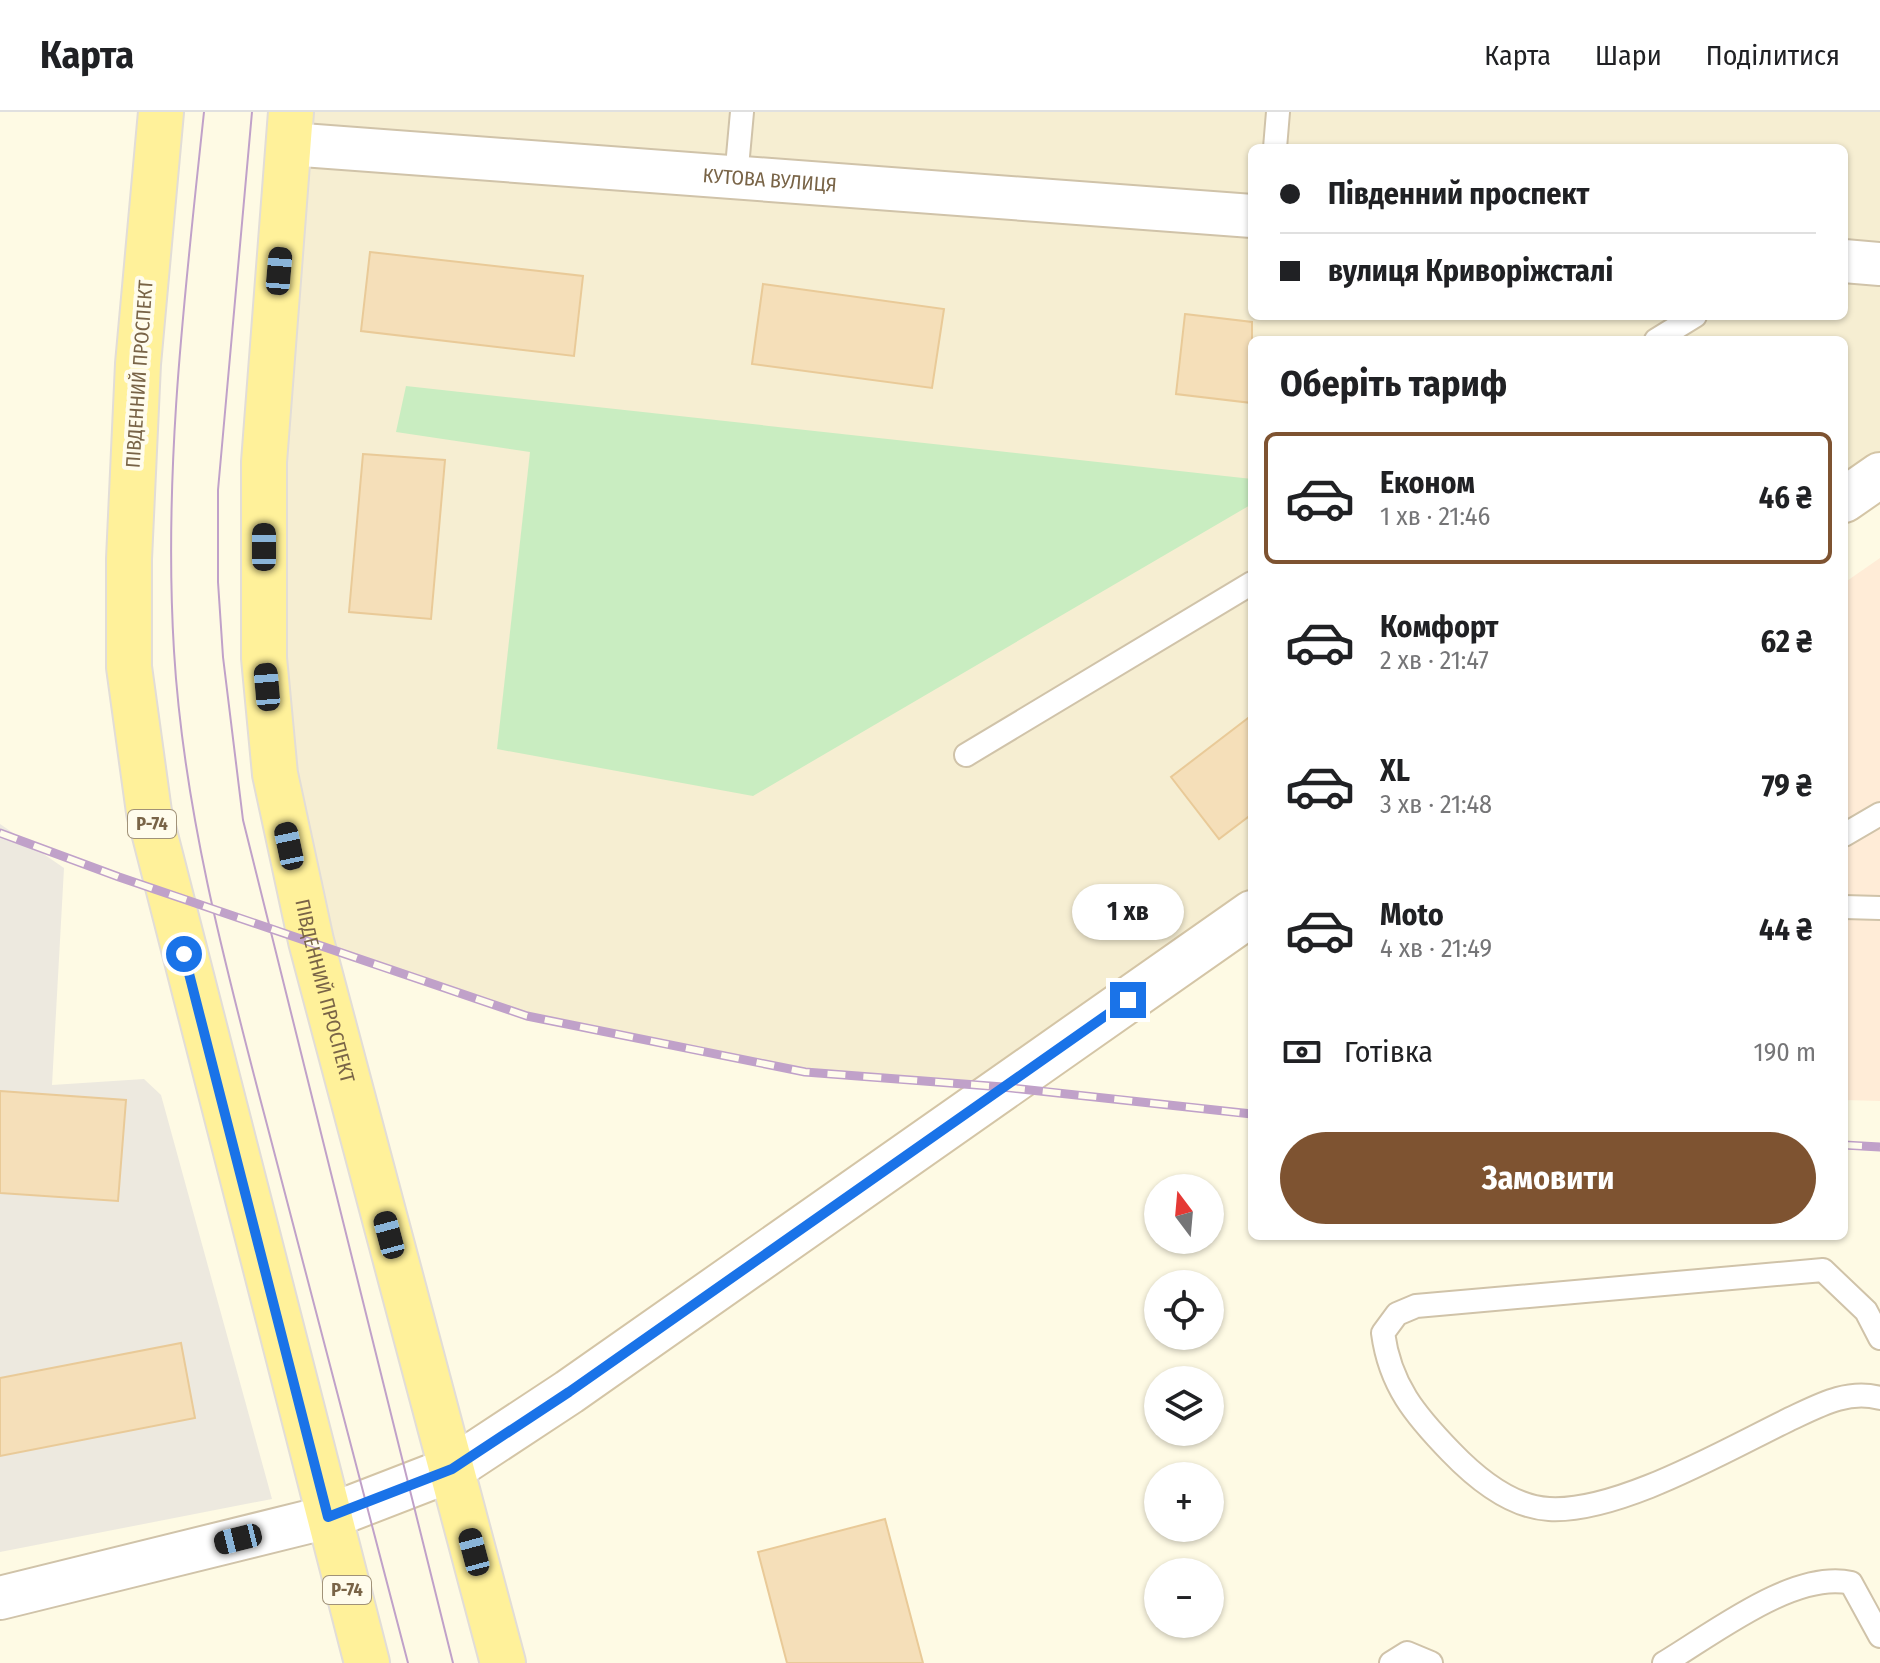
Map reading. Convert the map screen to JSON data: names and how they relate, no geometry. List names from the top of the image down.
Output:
{
  "streets": {
    "main road": ["ПІВДЕННИЙ ПРОСПЕКТ", "Р-74"],
    "street": ["КУТОВА ВУЛИЦЯ"]
  },
  "crossings": [
    ["КУТОВА ВУЛИЦЯ", "ПІВДЕННИЙ ПРОСПЕКТ"]
  ],
  "north": "top",
  "page": {
    "header": "Карта",
    "nav": ["Карта", "Шари", "Поділитися"],
    "banner": ["Південний проспект", "вулиця Криворіжсталі"],
    "heading": "Оберіть тариф",
    "list": [
      {
        "name": "Економ",
        "note": "1 хв · 21:46",
        "value": "46 ₴"
      },
      {
        "name": "Комфорт",
        "note": "2 хв · 21:47",
        "value": "62 ₴"
      },
      {
        "name": "XL",
        "note": "3 хв · 21:48",
        "value": "79 ₴"
      },
      {
        "name": "Moto",
        "note": "4 хв · 21:49",
        "value": "44 ₴"
      }
    ],
    "bubble": "1 хв",
    "pay": ["Готівка", "190 m"],
    "buttons": "Замовити",
    "map_buttons": ["+", "−"]
  }
}
